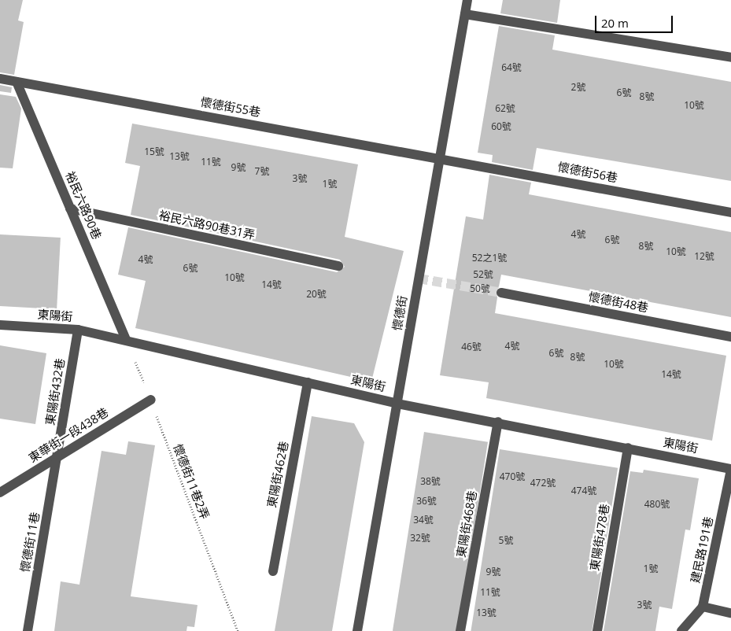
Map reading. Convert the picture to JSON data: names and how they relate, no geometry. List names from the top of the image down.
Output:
{
  "streets": {
    "street": [
      "懷德街55巷",
      "懷德街56巷",
      "裕民六路90巷",
      "裕民六路90巷31弄",
      "懷德街48巷",
      "懷德街",
      "東陽街",
      "東陽街432巷",
      "東華街一段438巷",
      "東陽街462巷",
      "東陽街468巷",
      "東陽街478巷",
      "懷德街11巷",
      "建民路191巷"
    ],
    "path": ["懷德街11巷2弄"]
  },
  "crossings": [
    ["懷德街55巷", "懷德街56巷"],
    ["懷德街55巷", "裕民六路90巷"],
    ["懷德街55巷", "懷德街"],
    ["懷德街56巷", "懷德街"],
    ["裕民六路90巷", "裕民六路90巷31弄"],
    ["裕民六路90巷", "東陽街"],
    ["裕民六路90巷", "懷德街11巷2弄"],
    ["懷德街", "東陽街"],
    ["東陽街", "東陽街432巷"],
    ["東陽街", "東陽街462巷"],
    ["東陽街", "懷德街11巷2弄"],
    ["東陽街", "東陽街468巷"],
    ["東陽街", "東陽街478巷"],
    ["東陽街", "建民路191巷"],
    ["東陽街432巷", "東華街一段438巷"],
    ["東陽街432巷", "懷德街11巷"],
    ["東華街一段438巷", "懷德街11巷2弄"],
    ["東華街一段438巷", "懷德街11巷"]
  ],
  "house_numbers": [
    "64號",
    "2號",
    "6號",
    "8號",
    "10號",
    "62號",
    "60號",
    "15號",
    "13號",
    "11號",
    "9號",
    "7號",
    "3號",
    "1號",
    "4號",
    "6號",
    "8號",
    "10號",
    "12號",
    "52之1號",
    "4號",
    "6號",
    "52號",
    "10號",
    "14號",
    "50號",
    "20號",
    "4號",
    "46號",
    "6號",
    "8號",
    "10號",
    "14號",
    "470號",
    "38號",
    "472號",
    "474號",
    "36號",
    "480號",
    "34號",
    "32號",
    "5號",
    "1號",
    "9號",
    "11號",
    "3號",
    "13號"
  ],
  "scale_bar": "20 m"
}
